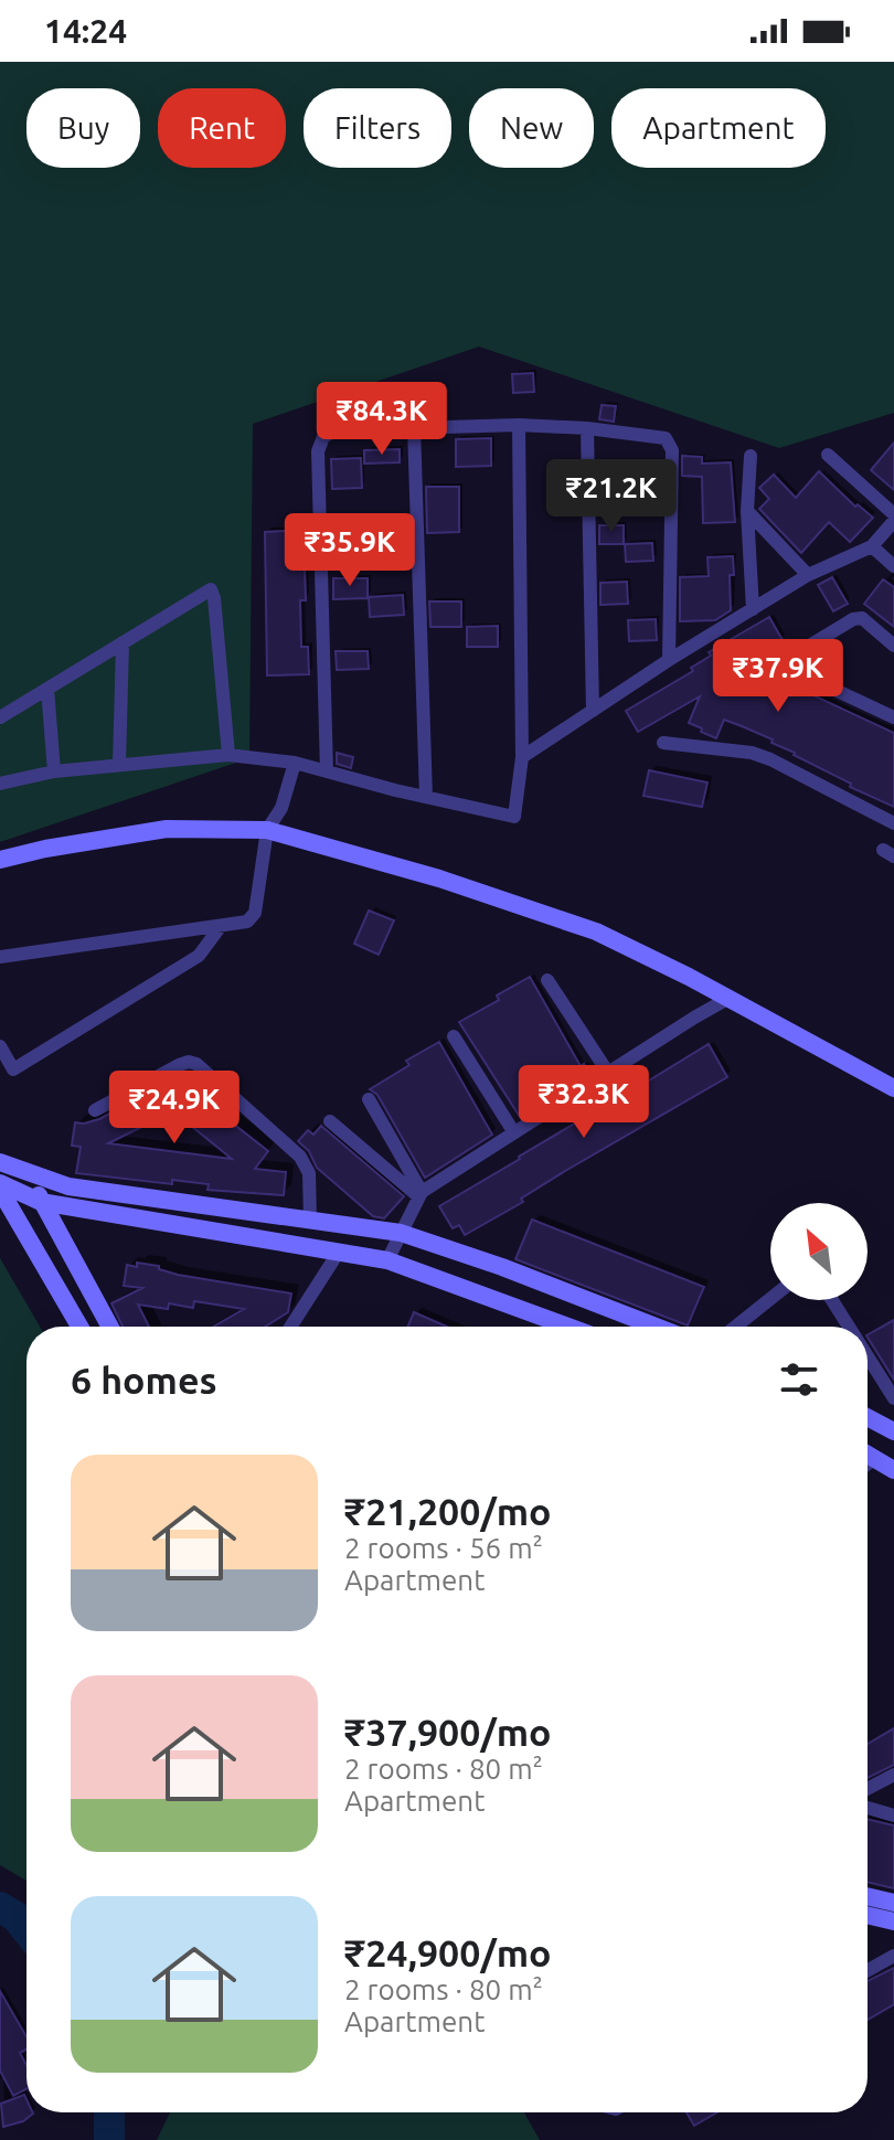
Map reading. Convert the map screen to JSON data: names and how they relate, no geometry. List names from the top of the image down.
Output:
{
  "north": "top left",
  "page": {
    "status": "14:24",
    "chip": [
      "Buy",
      "Rent",
      "Filters",
      "New",
      "Apartment"
    ],
    "price": [
      "₹84.3K",
      "₹21.2K",
      "₹35.9K",
      "₹37.9K",
      "₹32.3K",
      "₹24.9K"
    ],
    "heading": "6 homes",
    "list": [
      {
        "name": "₹21,200/mo",
        "note": "2 rooms · 56 m² · Apartment"
      },
      {
        "name": "₹37,900/mo",
        "note": "2 rooms · 80 m² · Apartment"
      },
      {
        "name": "₹24,900/mo",
        "note": "2 rooms · 80 m² · Apartment"
      }
    ]
  }
}
